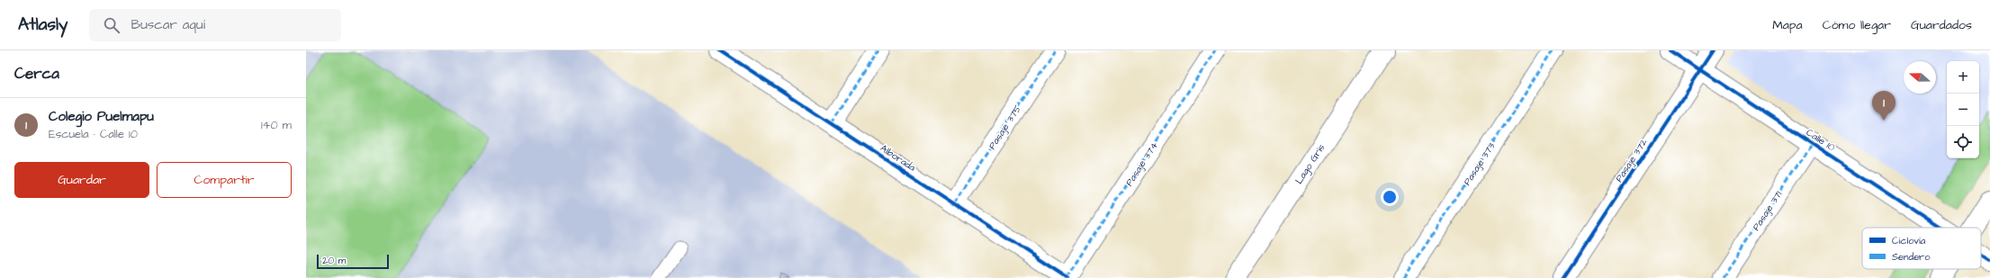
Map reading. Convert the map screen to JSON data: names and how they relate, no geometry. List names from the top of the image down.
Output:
{
  "streets": {
    "street": [
      "Pasaje 375",
      "Calle 10",
      "Alborada",
      "Pasaje 372",
      "Pasaje 374",
      "Lago Gris",
      "Pasaje 373",
      "Pasaje 371"
    ]
  },
  "crossings": [
    ["Pasaje 375", "Alborada"],
    ["Calle 10", "Pasaje 372"],
    ["Calle 10", "Pasaje 371"],
    ["Alborada", "Pasaje 374"]
  ],
  "legend": ["Ciclovía", "Sendero"],
  "scale_bar": "20 m",
  "north": "left",
  "page": {
    "header": "Atlasly",
    "search": "Buscar aquí",
    "nav": ["Mapa", "Cómo llegar", "Guardados"],
    "heading": "Cerca",
    "map_buttons": ["+", "−"],
    "pins": "1",
    "list": [
      {
        "mark": "1",
        "name": "Colegio Puelmapu",
        "note": "Escuela · Calle 10",
        "value": "140 m"
      }
    ],
    "buttons": ["Guardar", "Compartir"],
    "scale": "20 m"
  }
}
